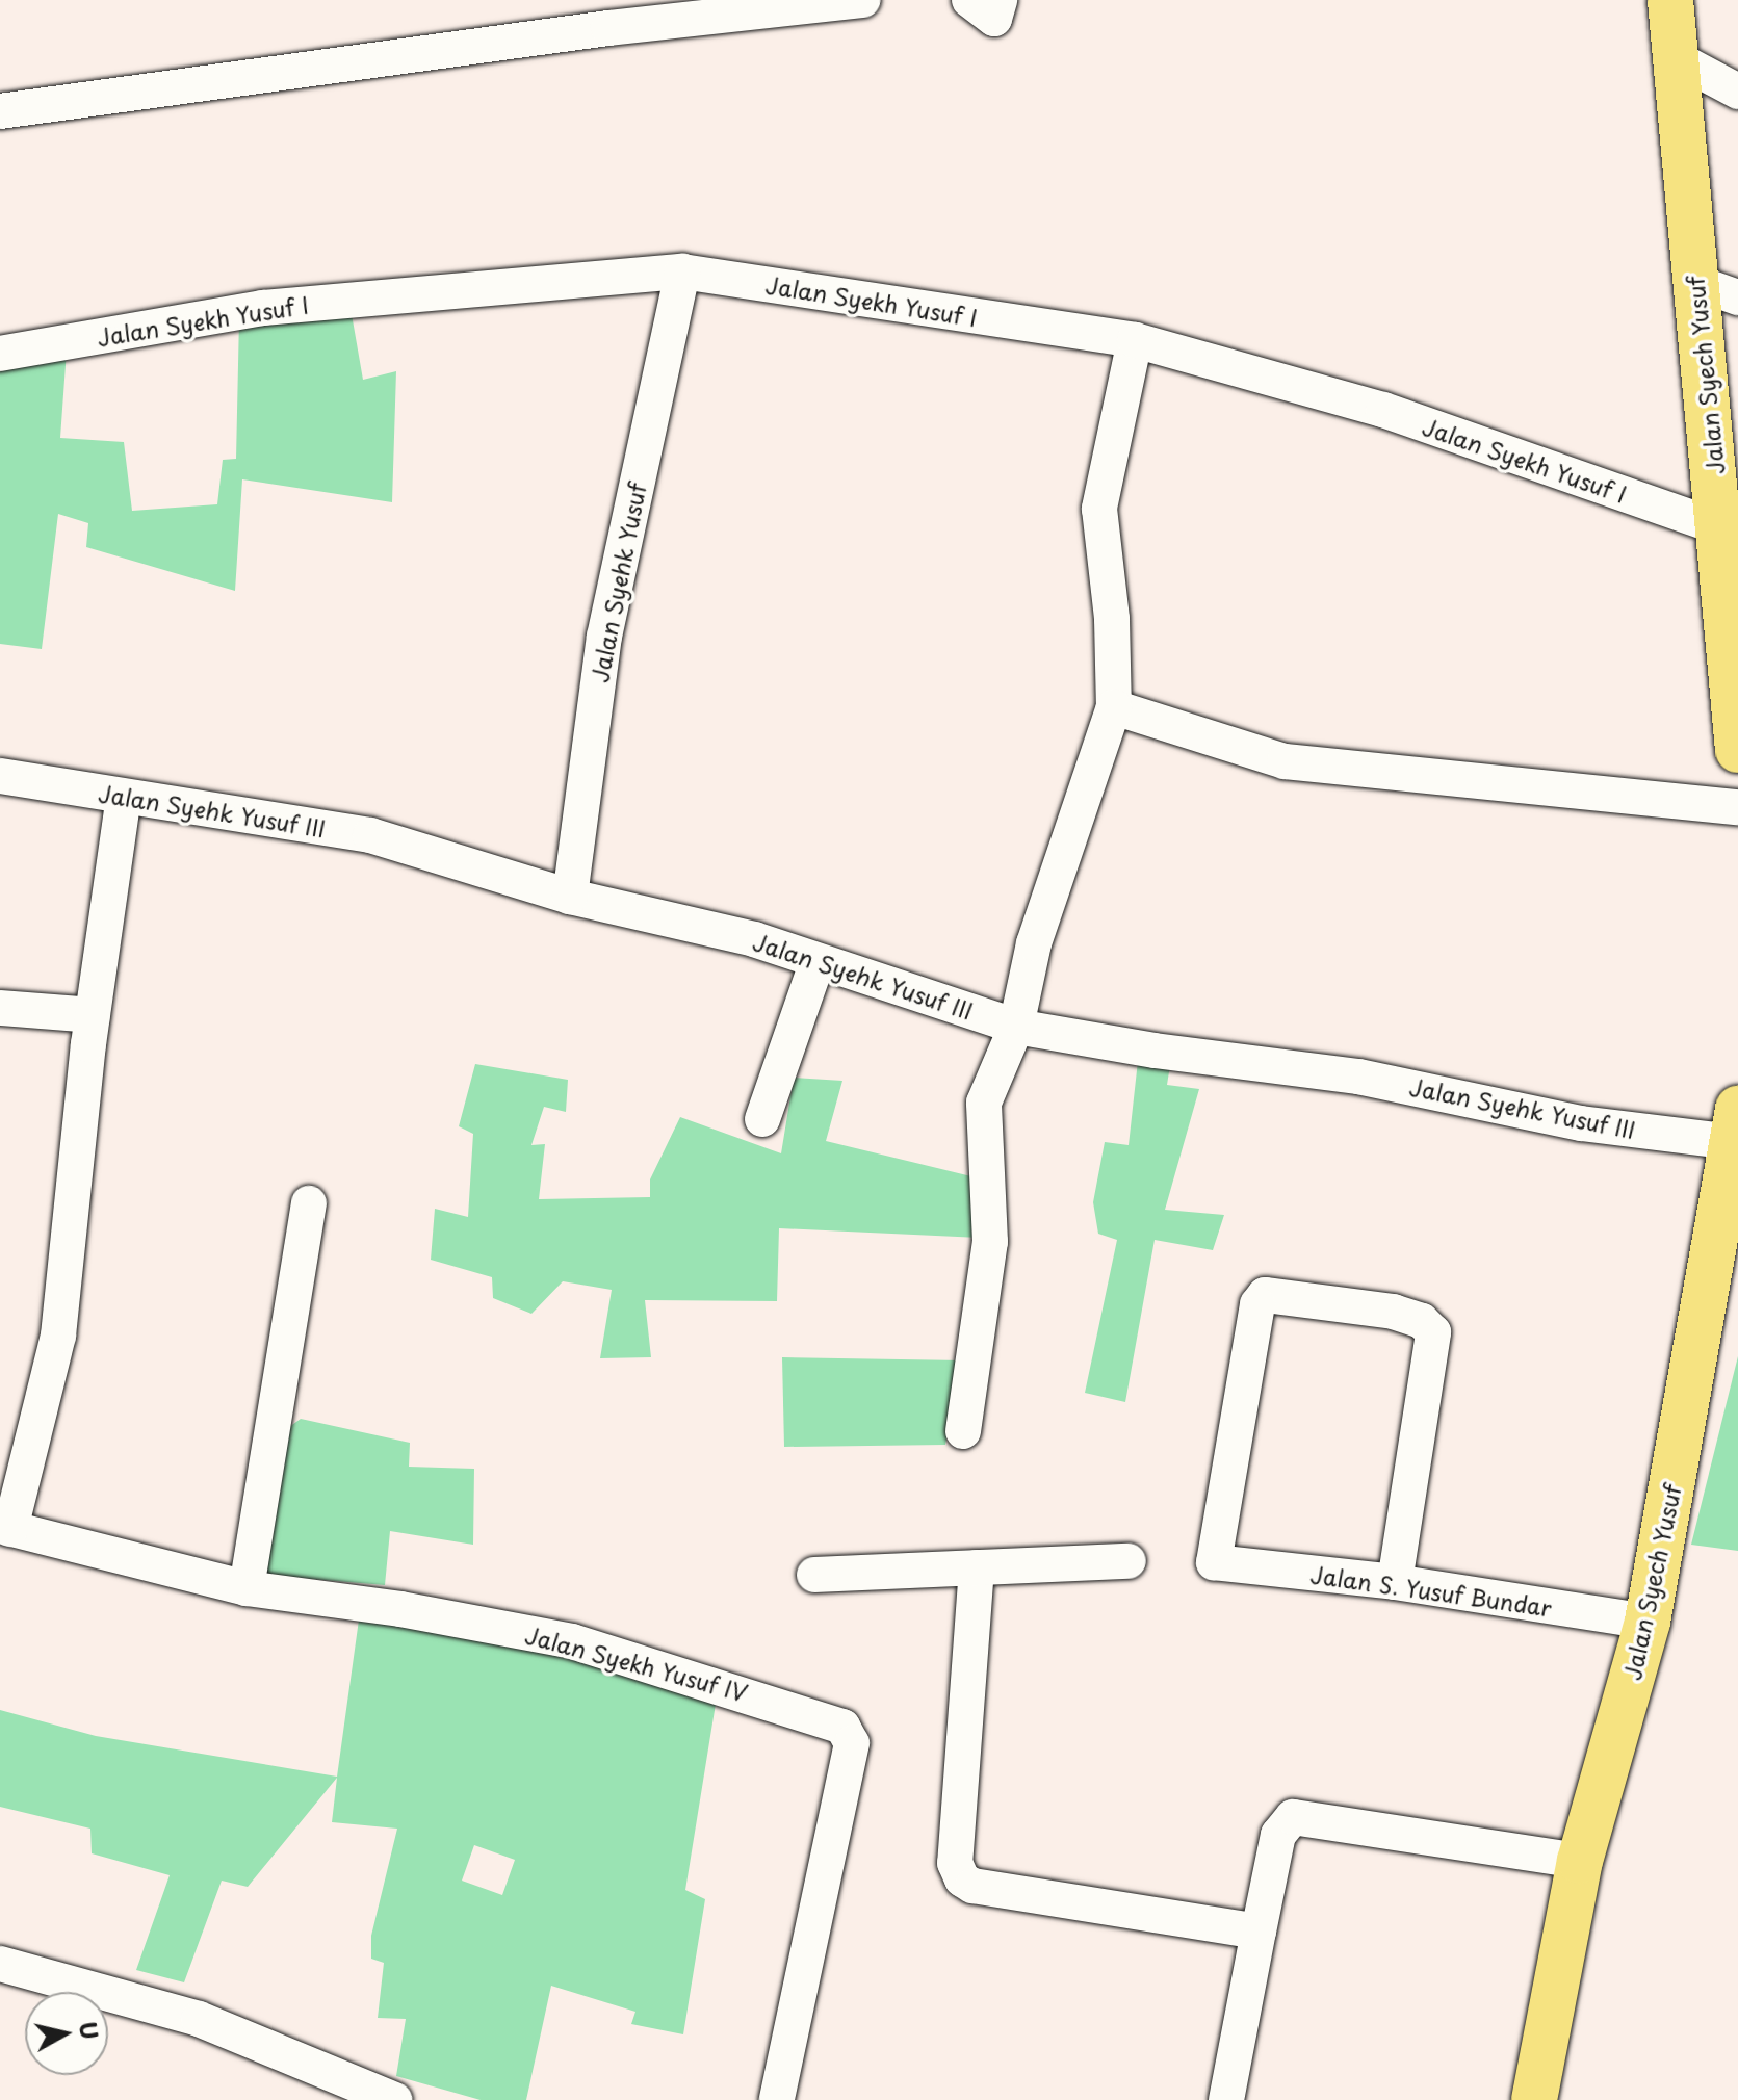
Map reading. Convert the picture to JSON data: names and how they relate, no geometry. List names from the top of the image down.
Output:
{
  "streets": {
    "main road": ["Jalan Syech Yusuf"],
    "street": [
      "Jalan Syekh Yusuf I",
      "Jalan Syehk Yusuf",
      "Jalan Syehk Yusuf III",
      "Jalan S. Yusuf Bundar",
      "Jalan Syekh Yusuf IV"
    ]
  },
  "crossings": [
    ["Jalan Syekh Yusuf I", "Jalan Syech Yusuf"],
    ["Jalan Syekh Yusuf I", "Jalan Syehk Yusuf"],
    ["Jalan Syech Yusuf", "Jalan Syehk Yusuf III"],
    ["Jalan Syech Yusuf", "Jalan S. Yusuf Bundar"],
    ["Jalan Syehk Yusuf", "Jalan Syehk Yusuf III"]
  ],
  "north": "right"
}
